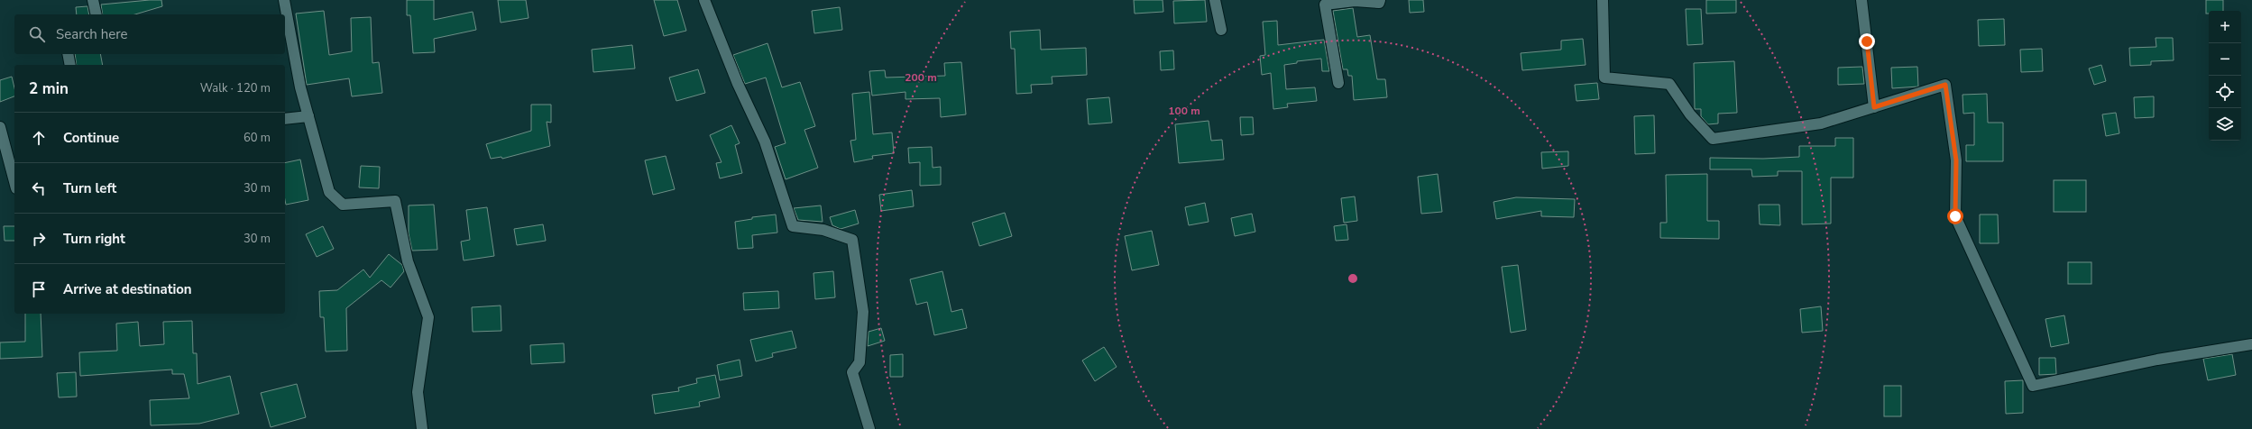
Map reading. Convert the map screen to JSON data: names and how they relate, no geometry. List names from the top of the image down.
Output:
{
  "page": {
    "map_buttons": ["+", "−"],
    "search": "Search here",
    "heading": ["2 min", "Walk · 120 m"],
    "list": [
      ["Continue", "60 m"],
      ["Turn left", "30 m"],
      ["Turn right", "30 m"],
      "Arrive at destination"
    ]
  },
  "rings": ["200 m", "100 m"]
}
